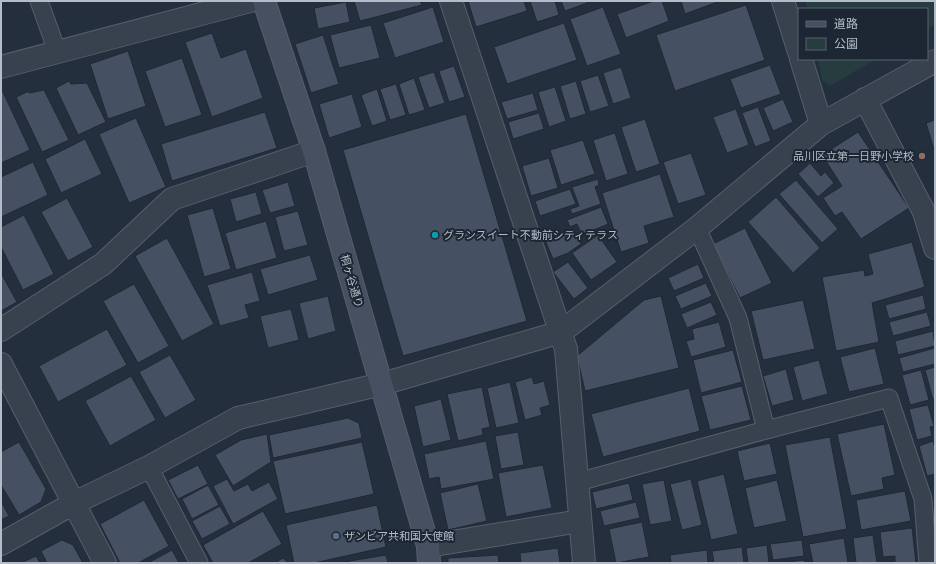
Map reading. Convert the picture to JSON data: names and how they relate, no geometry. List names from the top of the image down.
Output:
{
  "streets": {
    "street": ["桐ヶ谷通り"]
  },
  "places": ["品川区立第一日野小学校", "グランスイート不動前シティテラス", "ザンビア共和国大使館"],
  "legend": ["道路", "公園"]
}
